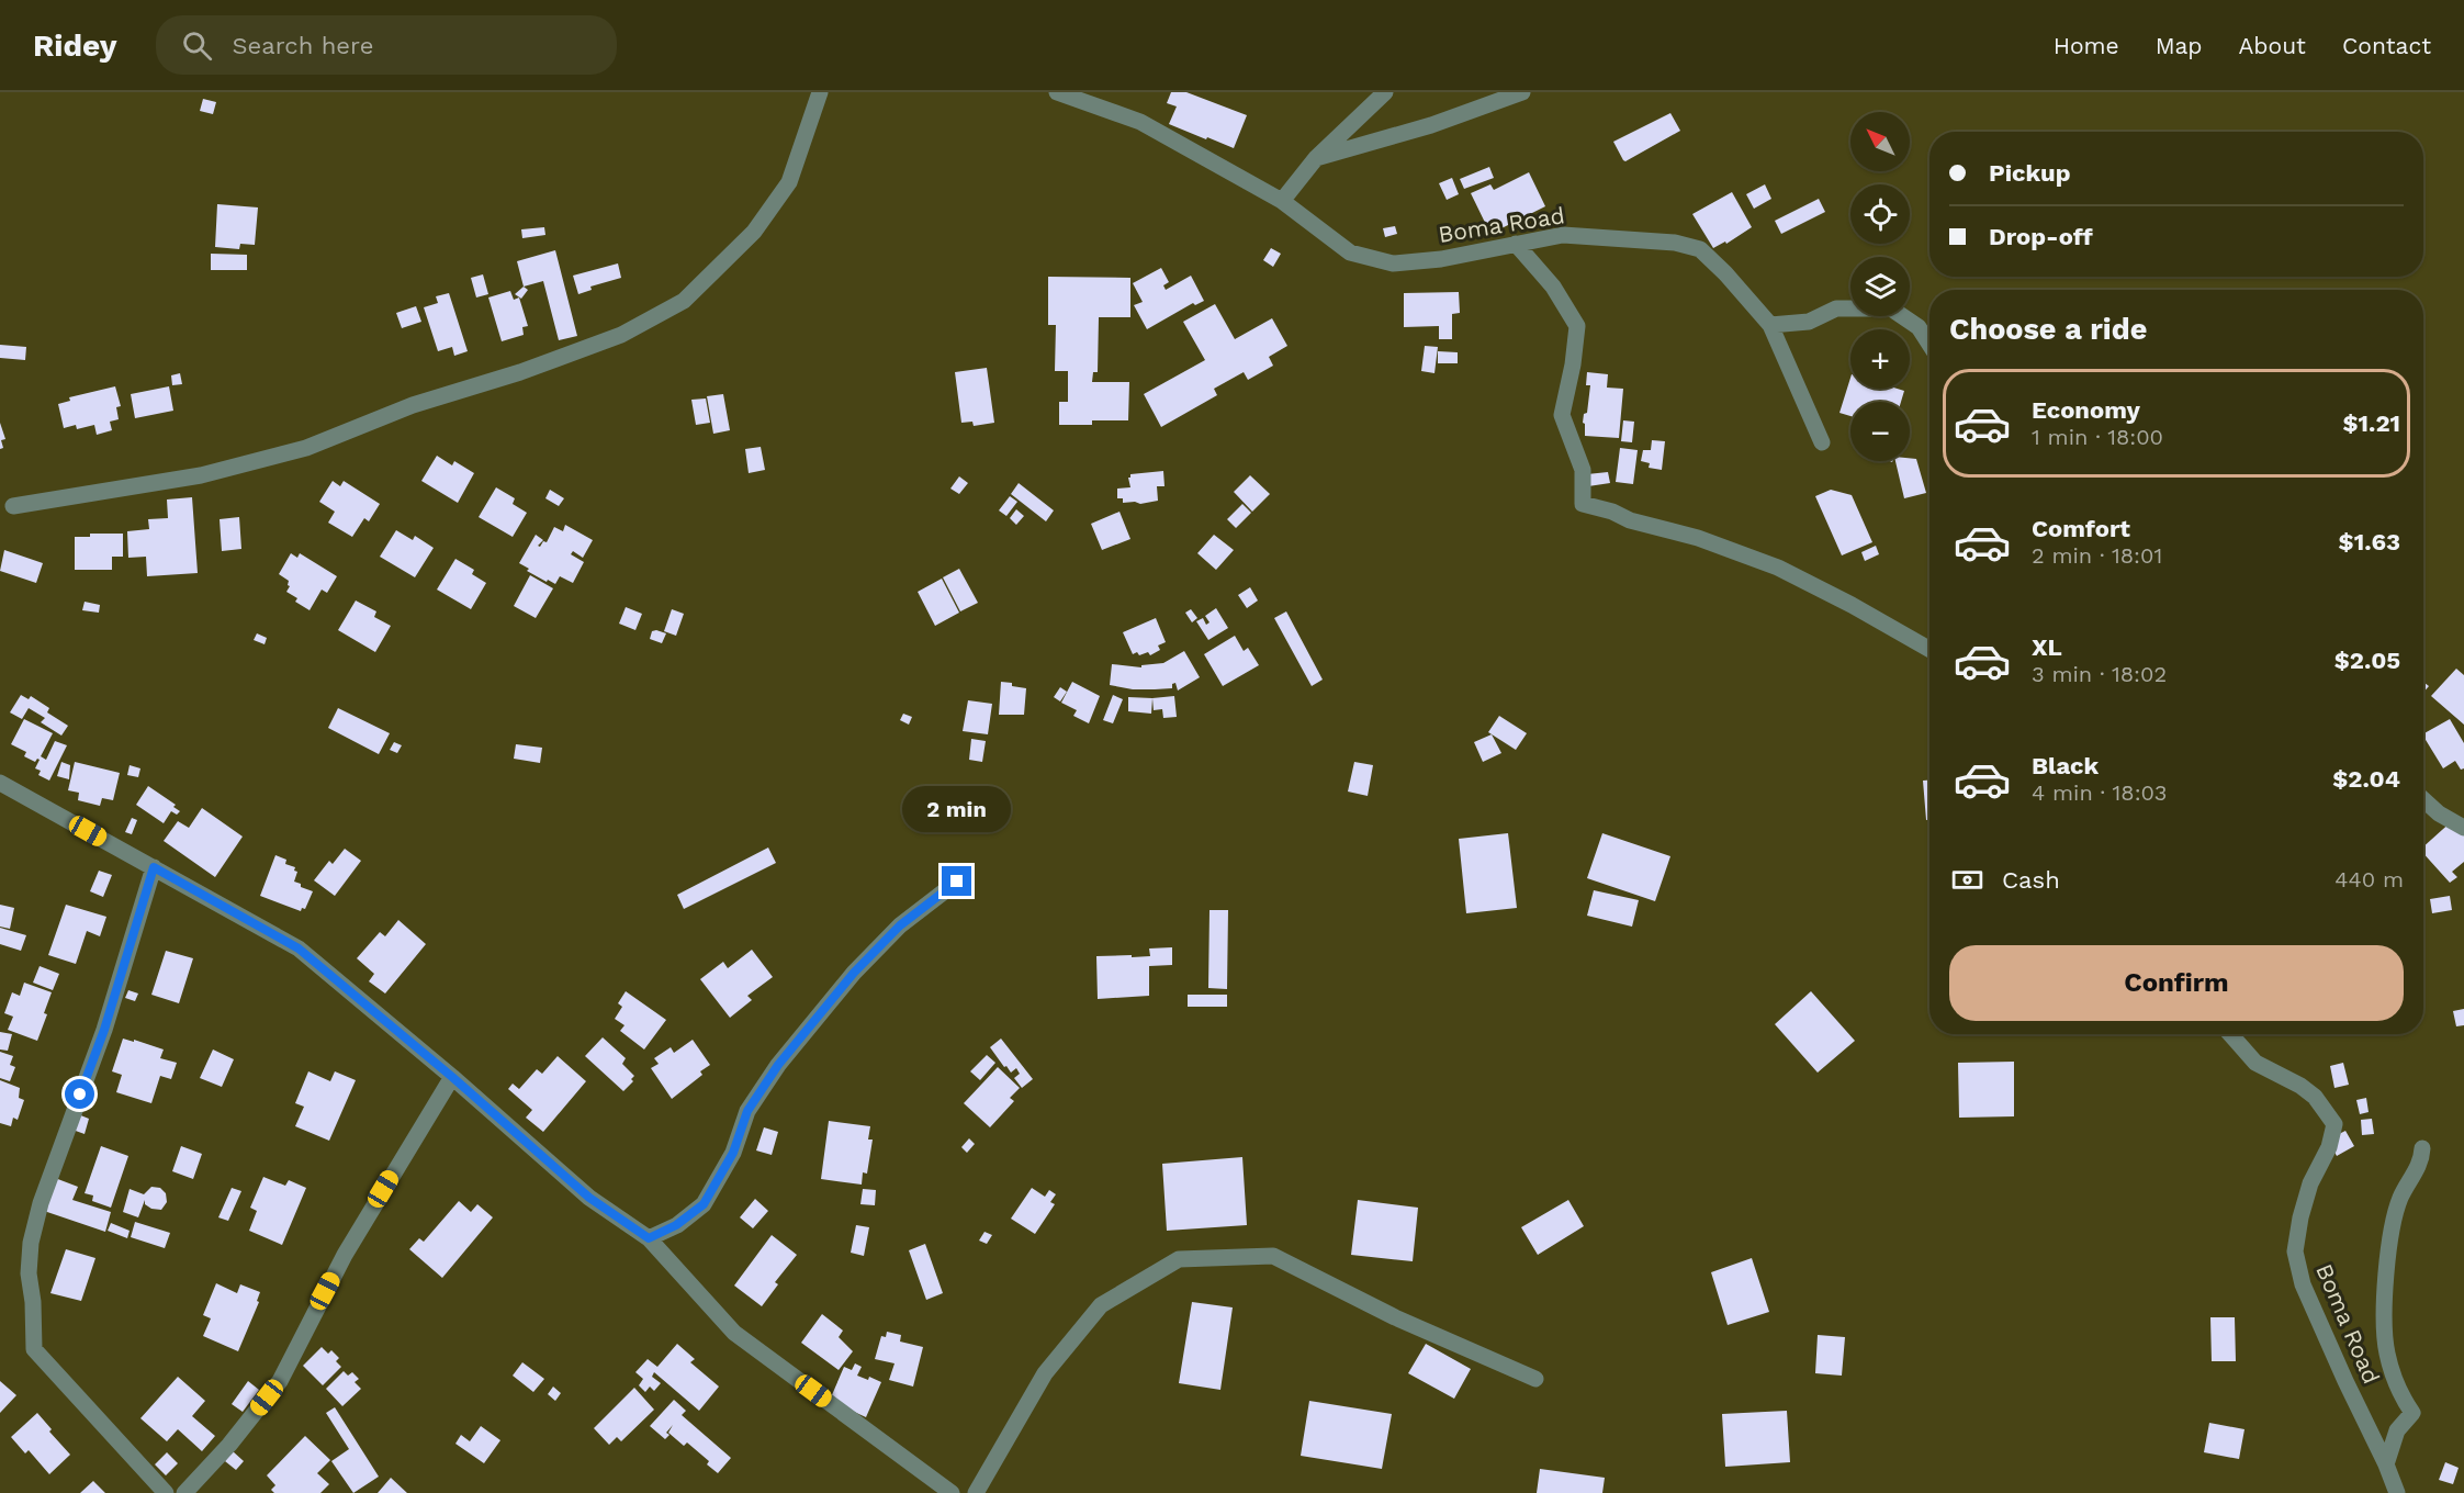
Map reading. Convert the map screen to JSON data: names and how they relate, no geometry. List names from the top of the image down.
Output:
{
  "streets": {
    "street": ["Boma Road"]
  },
  "north": "top left",
  "page": {
    "header": "Ridey",
    "search": "Search here",
    "nav": [
      "Home",
      "Map",
      "About",
      "Contact"
    ],
    "map_buttons": ["+", "−"],
    "banner": ["Pickup", "Drop-off"],
    "heading": "Choose a ride",
    "list": [
      {
        "name": "Economy",
        "note": "1 min · 18:00",
        "value": "$1.21"
      },
      {
        "name": "Comfort",
        "note": "2 min · 18:01",
        "value": "$1.63"
      },
      {
        "name": "XL",
        "note": "3 min · 18:02",
        "value": "$2.05"
      },
      {
        "name": "Black",
        "note": "4 min · 18:03",
        "value": "$2.04"
      }
    ],
    "bubble": "2 min",
    "pay": ["Cash", "440 m"],
    "buttons": "Confirm"
  }
}
